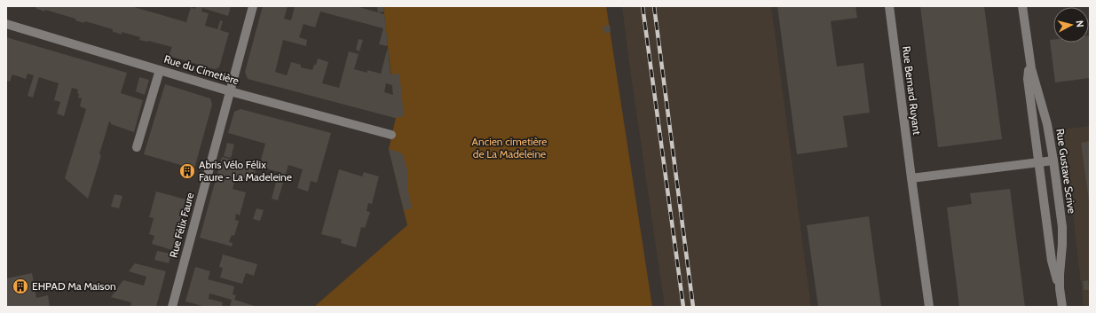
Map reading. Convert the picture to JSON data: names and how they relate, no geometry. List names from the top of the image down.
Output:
{
  "streets": {
    "street": [
      "Rue du Cimetière",
      "Rue Bernard Ruyant",
      "Rue Gustave Scrive",
      "Rue Félix Faure"
    ]
  },
  "crossings": [
    ["Rue du Cimetière", "Rue Félix Faure"]
  ],
  "parks": ["Ancien cimetière de La Madeleine"],
  "places": {
    "building": ["Abris Vélo Félix Faure - La Madeleine", "EHPAD Ma Maison"]
  },
  "north": "right"
}
